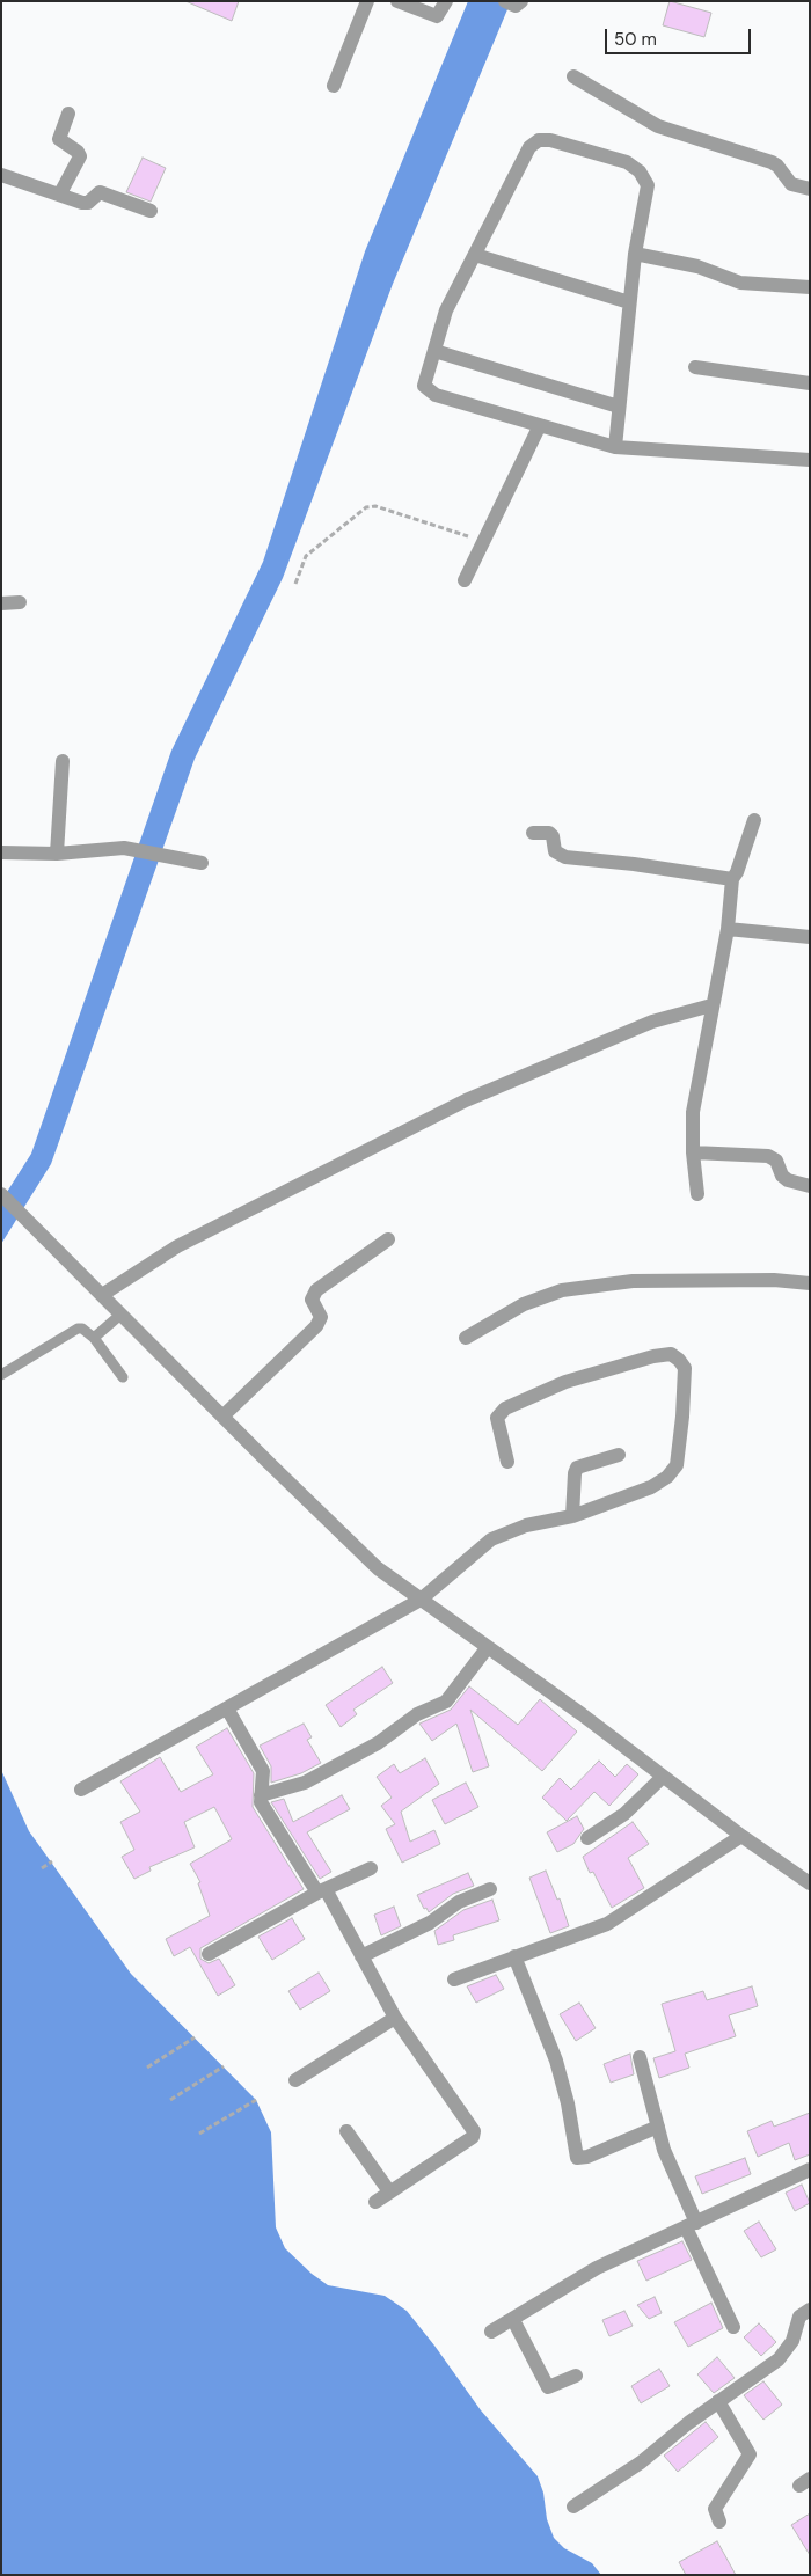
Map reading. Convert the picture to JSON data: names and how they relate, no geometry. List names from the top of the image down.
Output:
{
  "scale_bar": "50 m"
}
